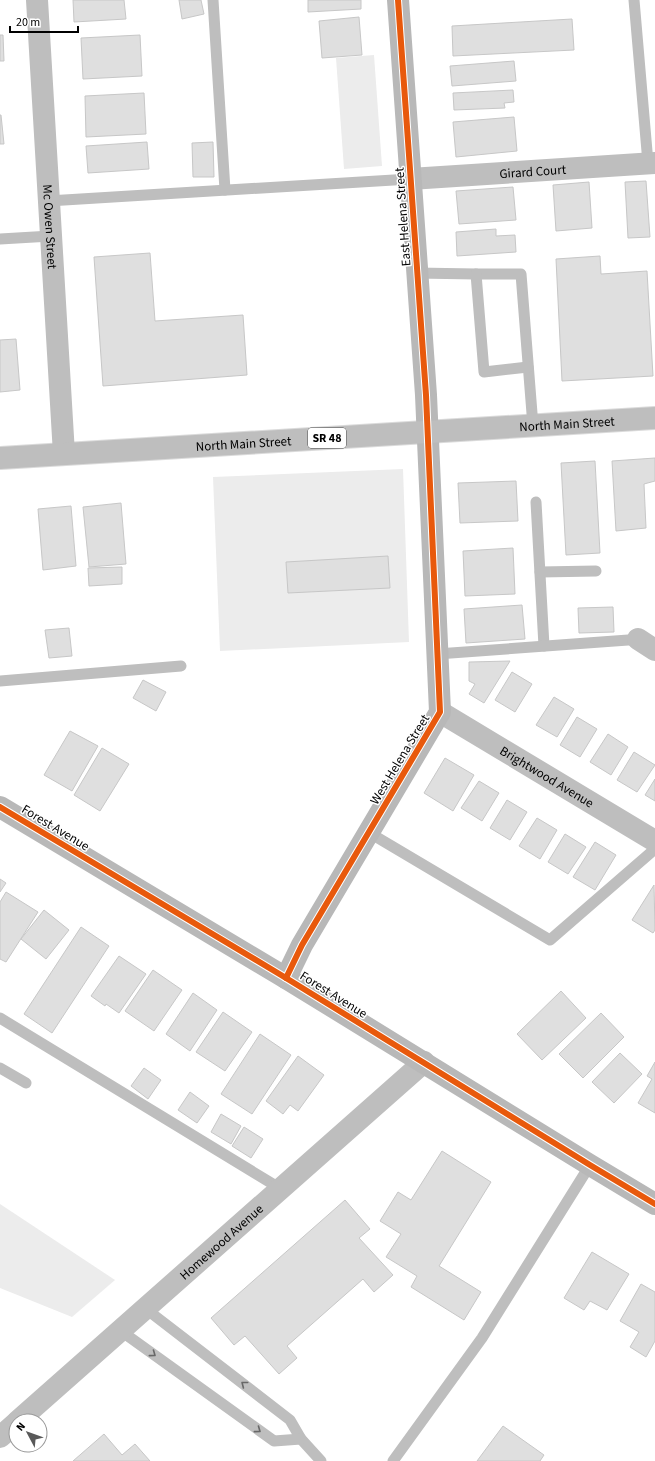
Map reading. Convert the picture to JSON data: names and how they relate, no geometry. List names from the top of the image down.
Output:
{
  "streets": {
    "street": [
      "Girard Court",
      "East Helena Street",
      "Mc Owen Street",
      "North Main Street",
      "SR 48",
      "West Helena Street",
      "Brightwood Avenue",
      "Forest Avenue",
      "Homewood Avenue"
    ]
  },
  "crossings": [
    ["Girard Court", "East Helena Street"],
    ["East Helena Street", "North Main Street"],
    ["East Helena Street", "West Helena Street"],
    ["Mc Owen Street", "North Main Street"],
    ["North Main Street", "West Helena Street"],
    ["West Helena Street", "Brightwood Avenue"],
    ["West Helena Street", "Forest Avenue"],
    ["Forest Avenue", "Homewood Avenue"]
  ],
  "scale_bar": "20 m",
  "north": "top left"
}
